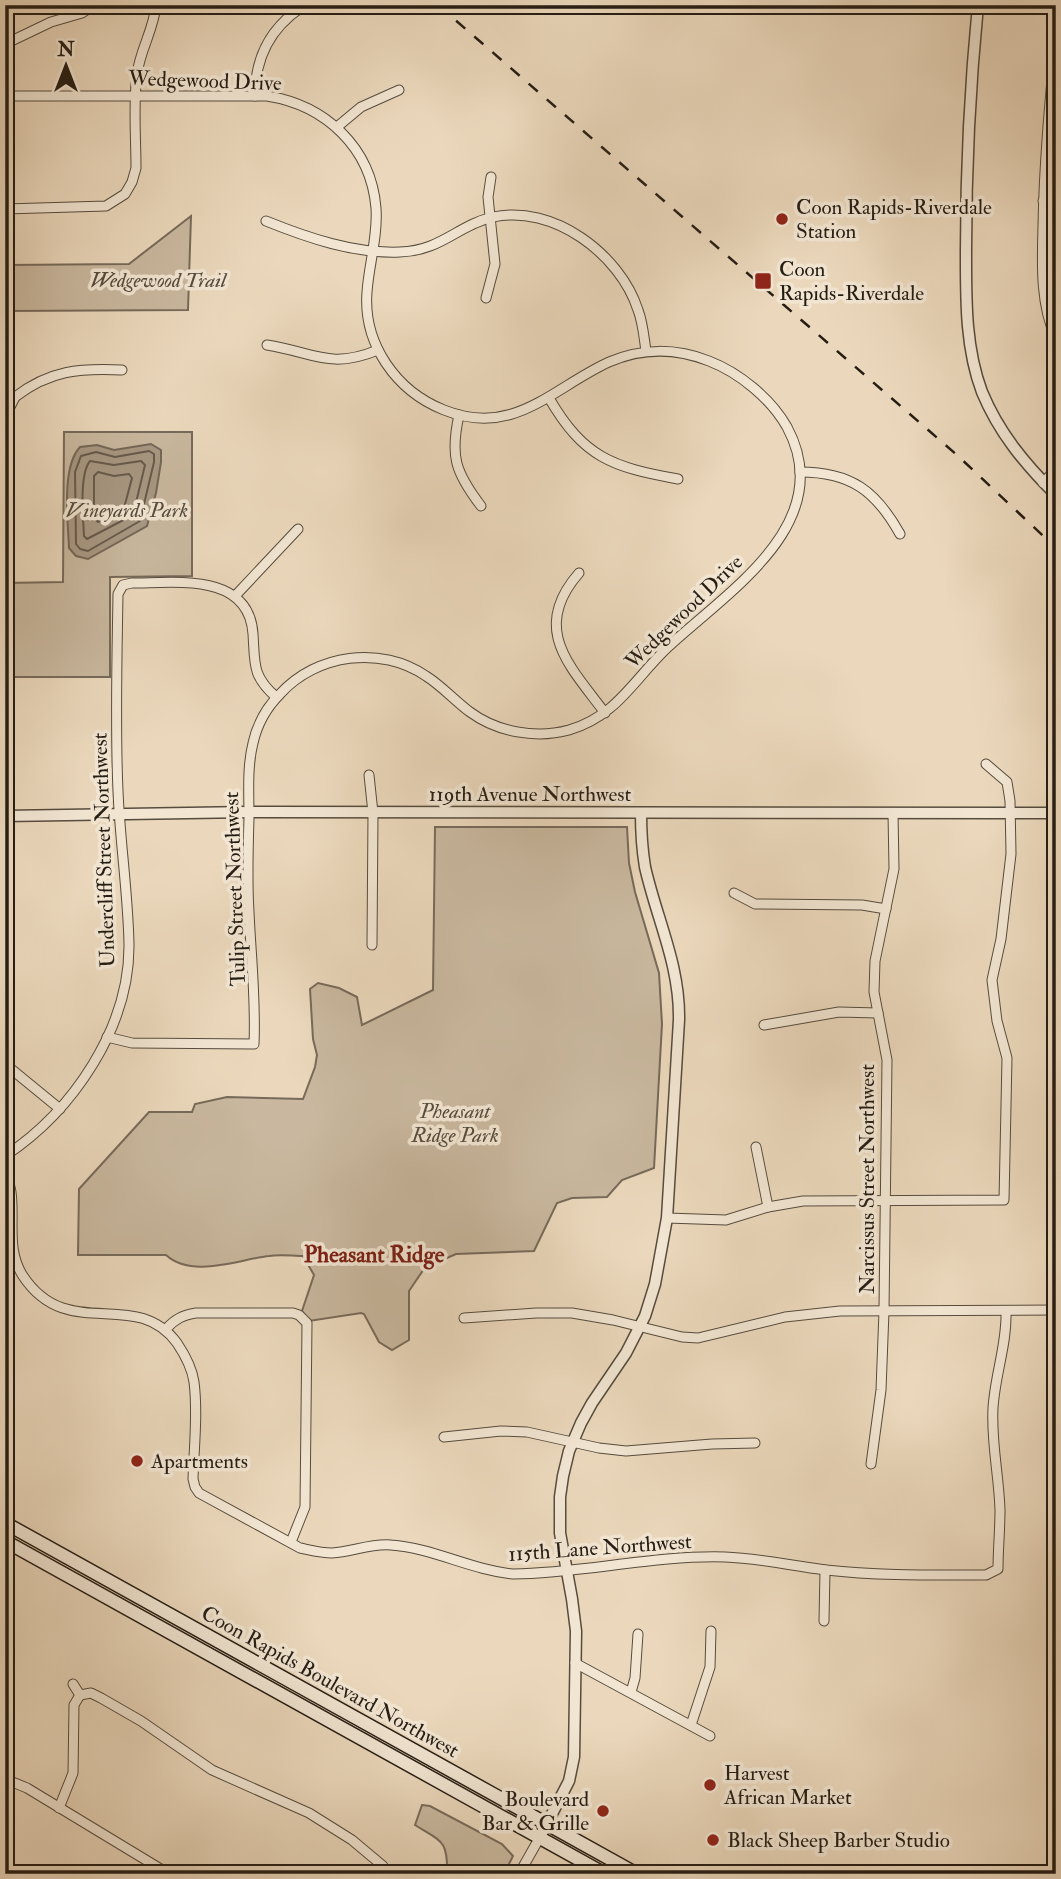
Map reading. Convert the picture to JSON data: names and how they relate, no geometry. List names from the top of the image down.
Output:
{
  "streets": {
    "main road": ["Coon Rapids Boulevard Northwest"],
    "street": [
      "Wedgewood Drive",
      "119th Avenue Northwest",
      "Undercliff Street Northwest",
      "Tulip Street Northwest",
      "Narcissus Street Northwest",
      "115th Lane Northwest"
    ]
  },
  "crossings": [
    ["Wedgewood Drive", "Tulip Street Northwest"],
    ["119th Avenue Northwest", "Undercliff Street Northwest"],
    ["119th Avenue Northwest", "Tulip Street Northwest"],
    ["119th Avenue Northwest", "Narcissus Street Northwest"],
    ["Undercliff Street Northwest", "Tulip Street Northwest"]
  ],
  "districts": ["Pheasant Ridge"],
  "parks": ["Wedgewood Trail", "Vineyards Park", "Pheasant Ridge Park"],
  "places": {
    "other": [
      "Coon Rapids-Riverdale Station",
      "Apartments",
      "Harvest African Market",
      "Boulevard Bar & Grille",
      "Black Sheep Barber Studio"
    ],
    "transit": ["Coon Rapids-Riverdale"]
  },
  "north": "top"
}
